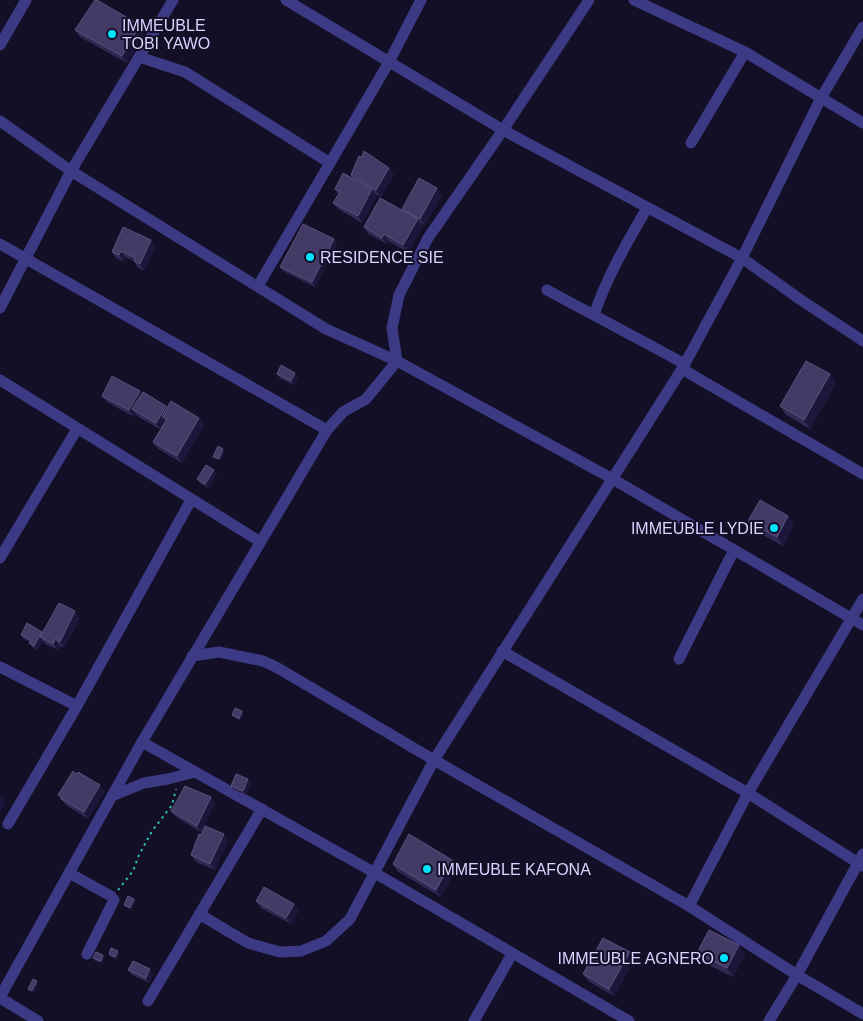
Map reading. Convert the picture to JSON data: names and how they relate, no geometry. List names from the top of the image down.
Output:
{
  "places": [
    "IMMEUBLE TOBI YAWO",
    "RESIDENCE SIE",
    "IMMEUBLE LYDIE",
    "IMMEUBLE KAFONA",
    "IMMEUBLE AGNERO"
  ]
}
